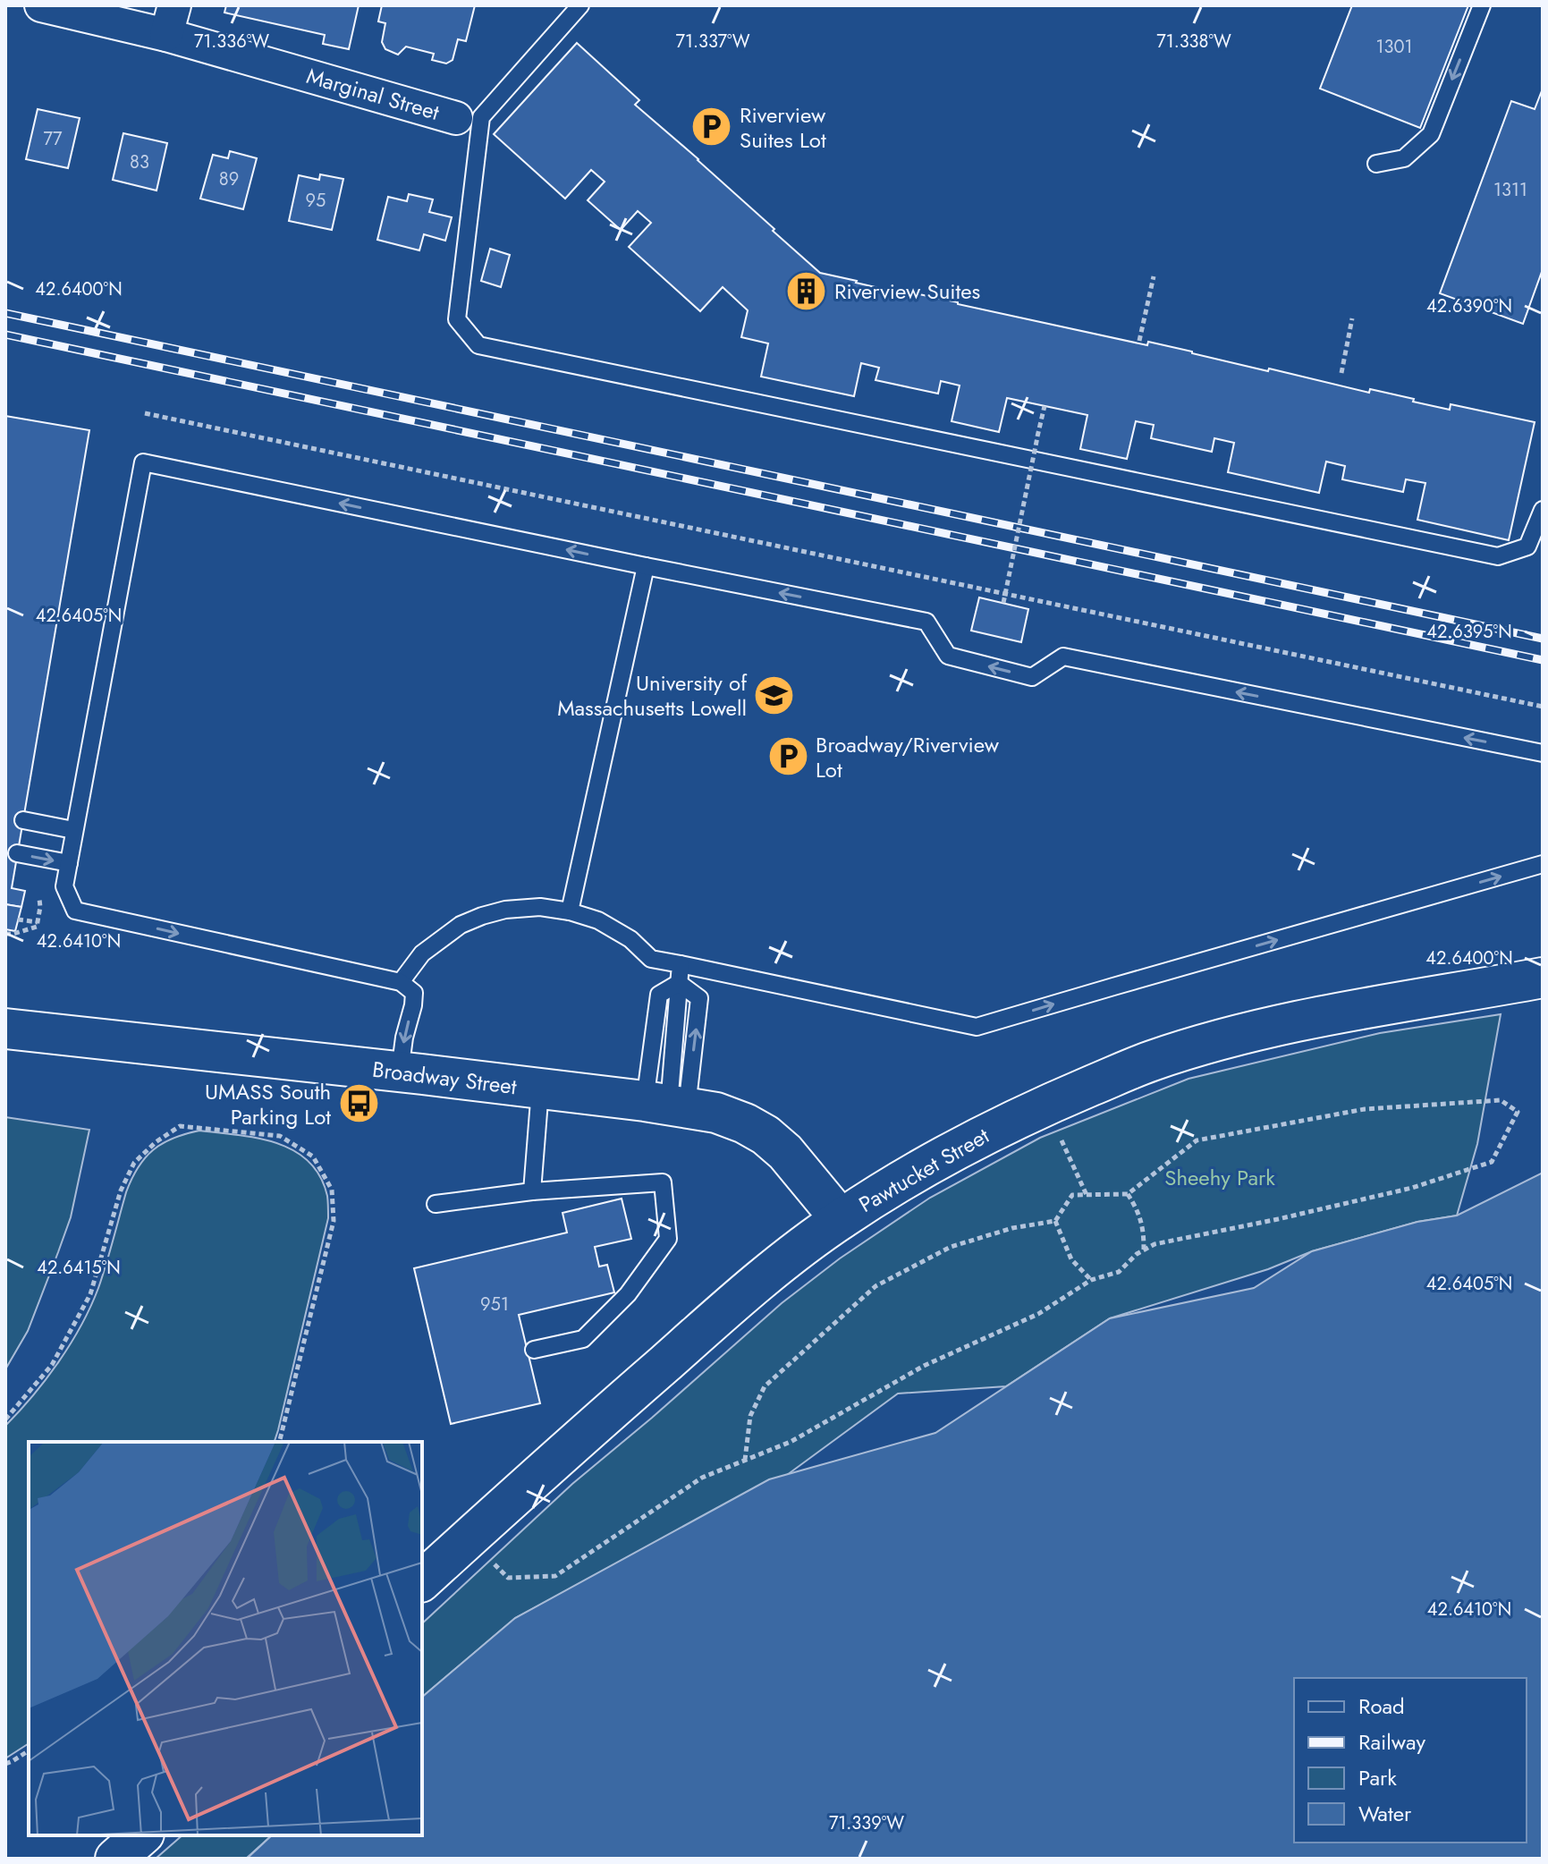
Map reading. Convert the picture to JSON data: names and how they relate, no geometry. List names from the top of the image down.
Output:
{
  "streets": {
    "main road": ["Broadway Street", "Pawtucket Street"],
    "street": ["Marginal Street"]
  },
  "crossings": [
    ["Broadway Street", "Pawtucket Street"]
  ],
  "parks": ["Sheehy Park"],
  "places": {
    "parking": ["Riverview Suites Lot", "Broadway/Riverview Lot"],
    "building": ["Riverview Suites"],
    "school or university": ["University of Massachusetts Lowell"],
    "bus stop": ["UMASS South Parking Lot"]
  },
  "house_numbers": [
    "1301",
    "77",
    "83",
    "89",
    "1311",
    "95",
    "951"
  ],
  "legend": [
    "Road",
    "Railway",
    "Park",
    "Water"
  ],
  "coordinates": [
    "71.336°W",
    "71.337°W",
    "71.338°W",
    "42.6400°N",
    "42.6390°N",
    "42.6405°N",
    "42.6395°N",
    "42.6410°N",
    "42.6415°N",
    "71.339°W"
  ]
}
